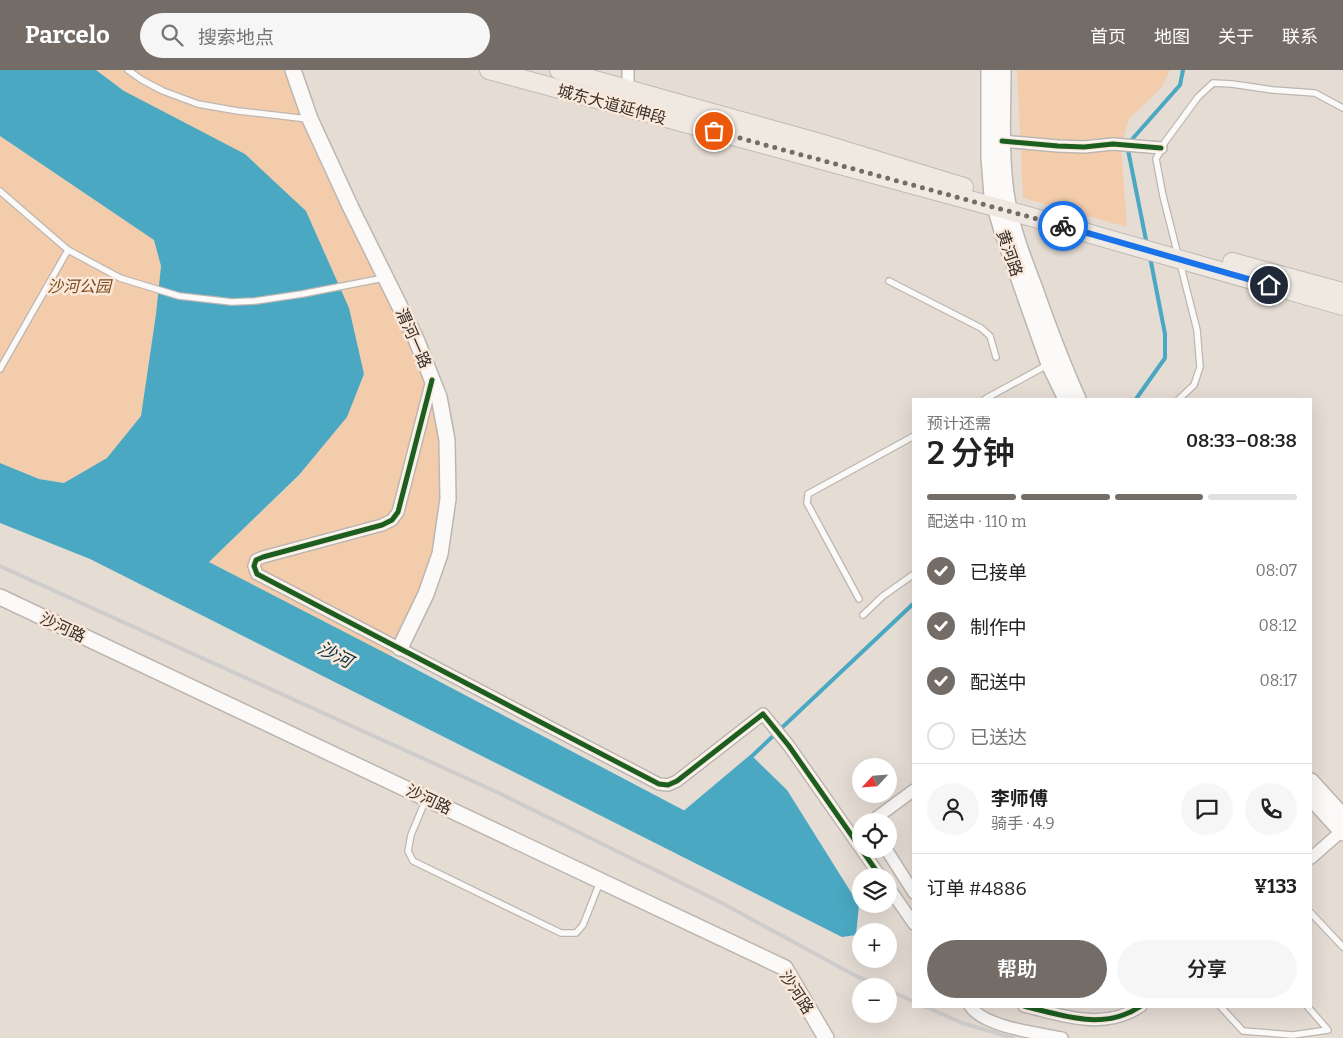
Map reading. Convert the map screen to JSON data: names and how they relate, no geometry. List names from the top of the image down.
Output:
{
  "streets": {
    "main road": [
      "城东大道延伸段",
      "黄河路",
      "渭河一路",
      "沙河路"
    ]
  },
  "crossings": [
    ["城东大道延伸段", "黄河路"]
  ],
  "water": ["沙河"],
  "parks": ["沙河公园"],
  "north": "bottom left",
  "page": {
    "header": "Parcelo",
    "search": "搜索地点",
    "nav": [
      "首页",
      "地图",
      "关于",
      "联系"
    ],
    "heading": ["2 分钟", "预计还需", "08:33–08:38"],
    "panel": [
      "李师傅",
      "骑手 · 4.9",
      "订单 #4886",
      "¥133"
    ],
    "bar": "配送中 · 110 m",
    "list": [
      ["已接单", "08:07"],
      ["制作中", "08:12"],
      ["配送中", "08:17"],
      "已送达"
    ],
    "map_buttons": ["+", "−"],
    "buttons": ["帮助", "分享"]
  }
}
